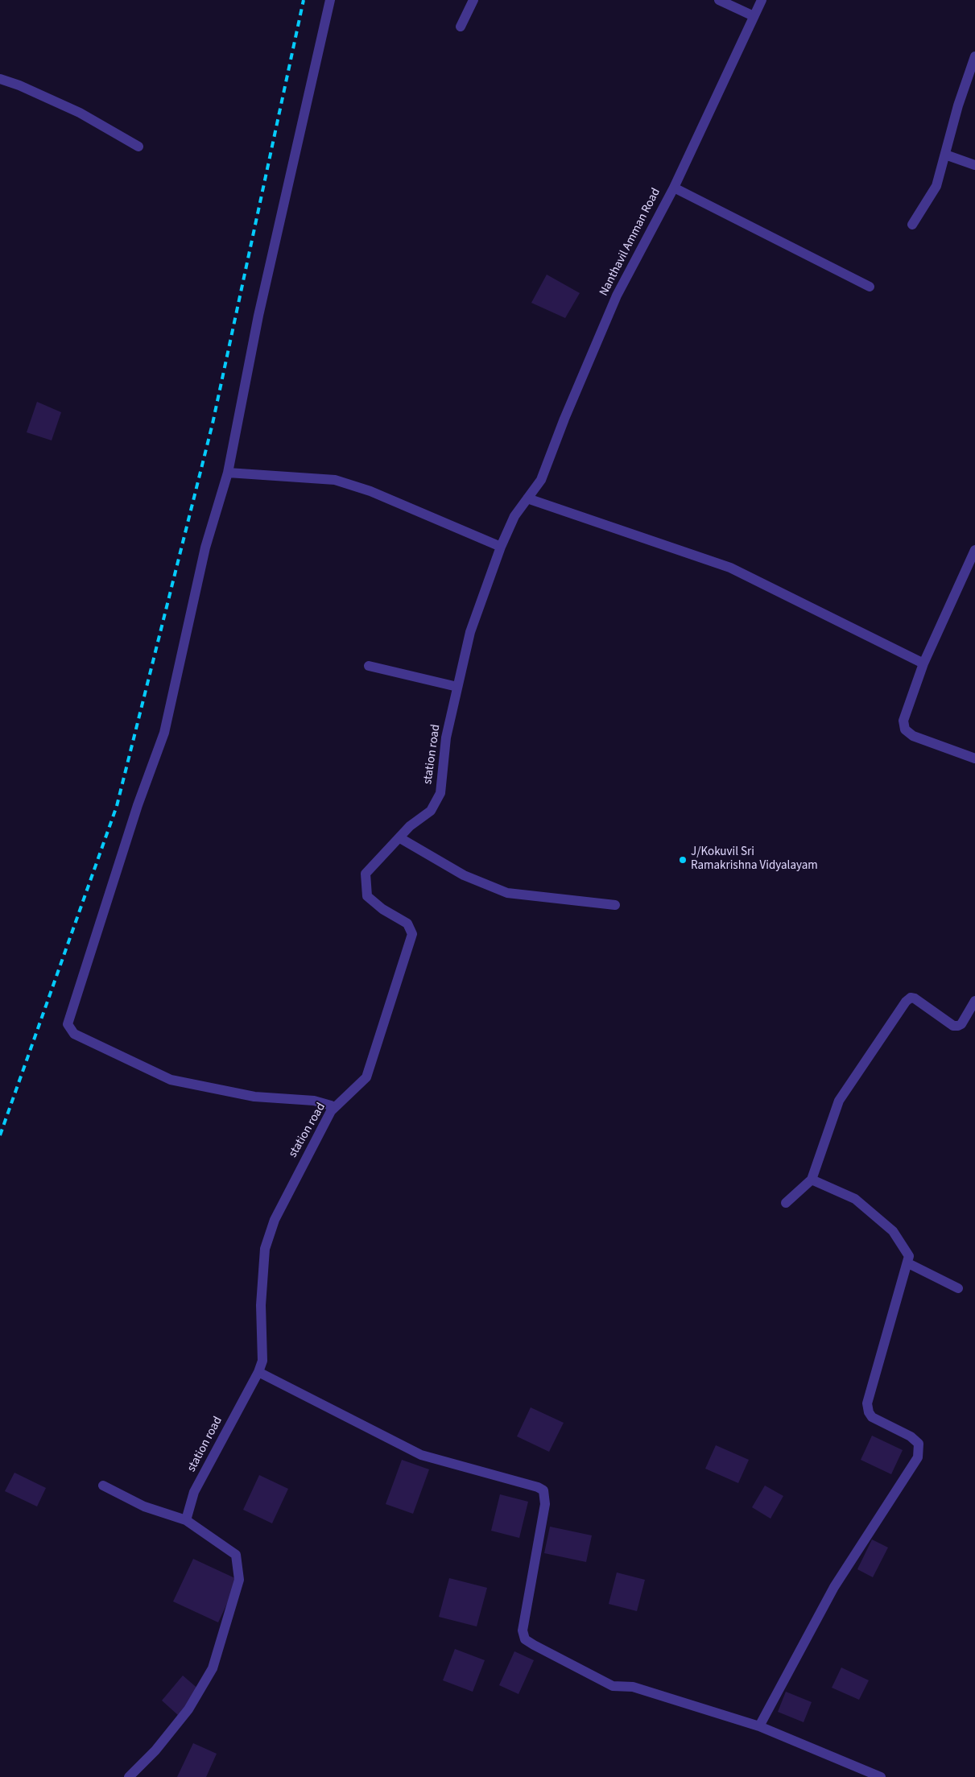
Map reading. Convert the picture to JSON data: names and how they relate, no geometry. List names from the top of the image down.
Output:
{
  "streets": {
    "street": ["Nanthavil Amman Road", "station road"]
  },
  "crossings": [
    ["Nanthavil Amman Road", "station road"]
  ],
  "places": ["J/Kokuvil Sri Ramakrishna Vidyalayam"]
}
